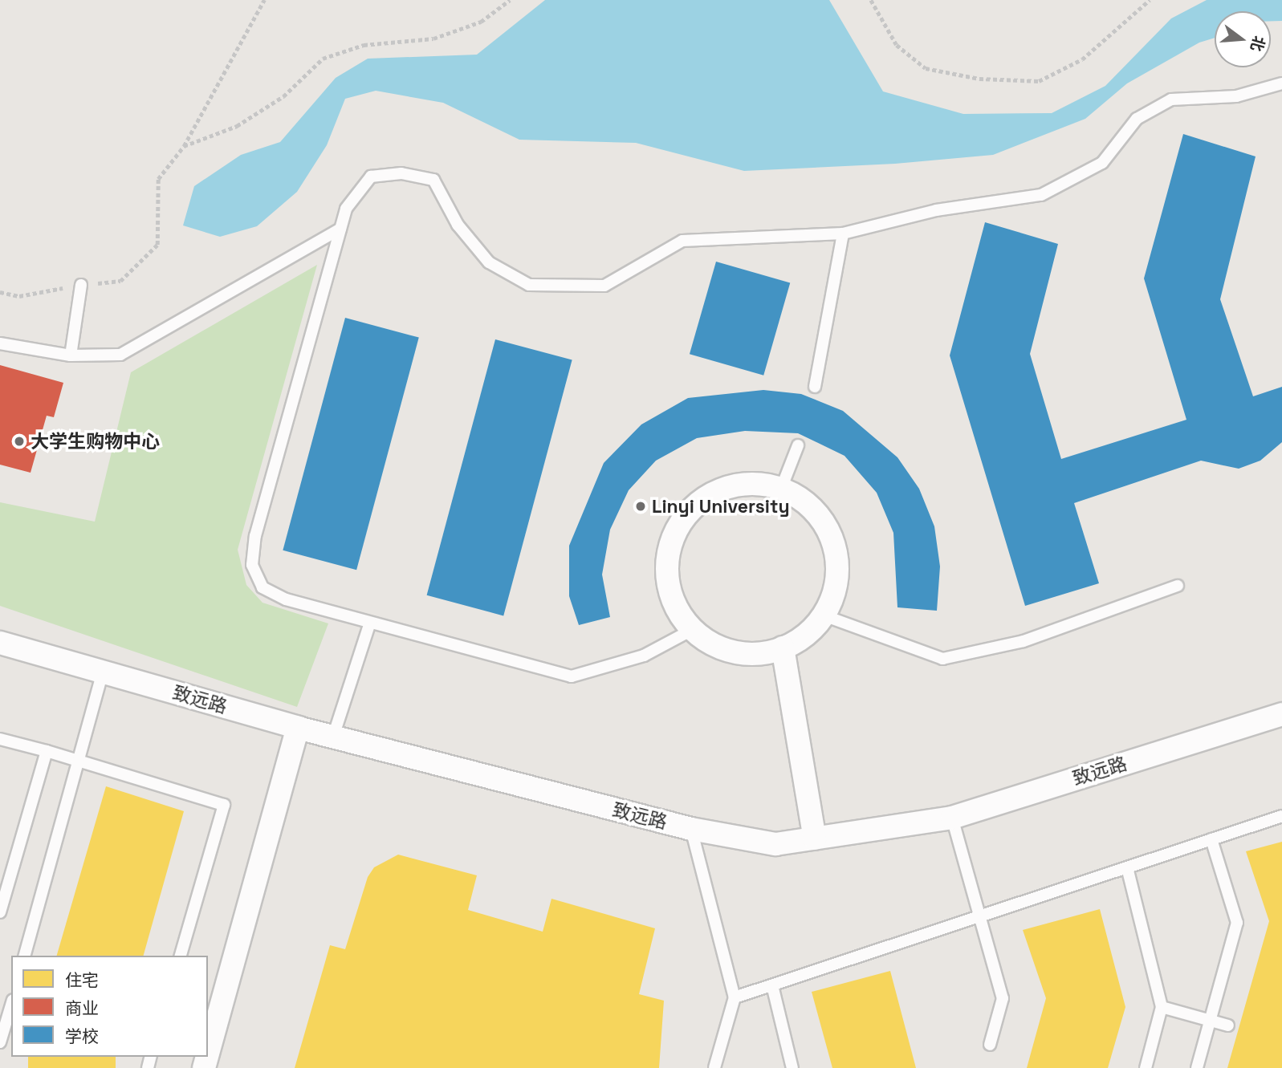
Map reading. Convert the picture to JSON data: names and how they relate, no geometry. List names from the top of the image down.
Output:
{
  "streets": {
    "street": ["致远路"]
  },
  "places": ["大学生购物中心", "Linyi University"],
  "legend": ["住宅", "商业", "学校"],
  "north": "right"
}
